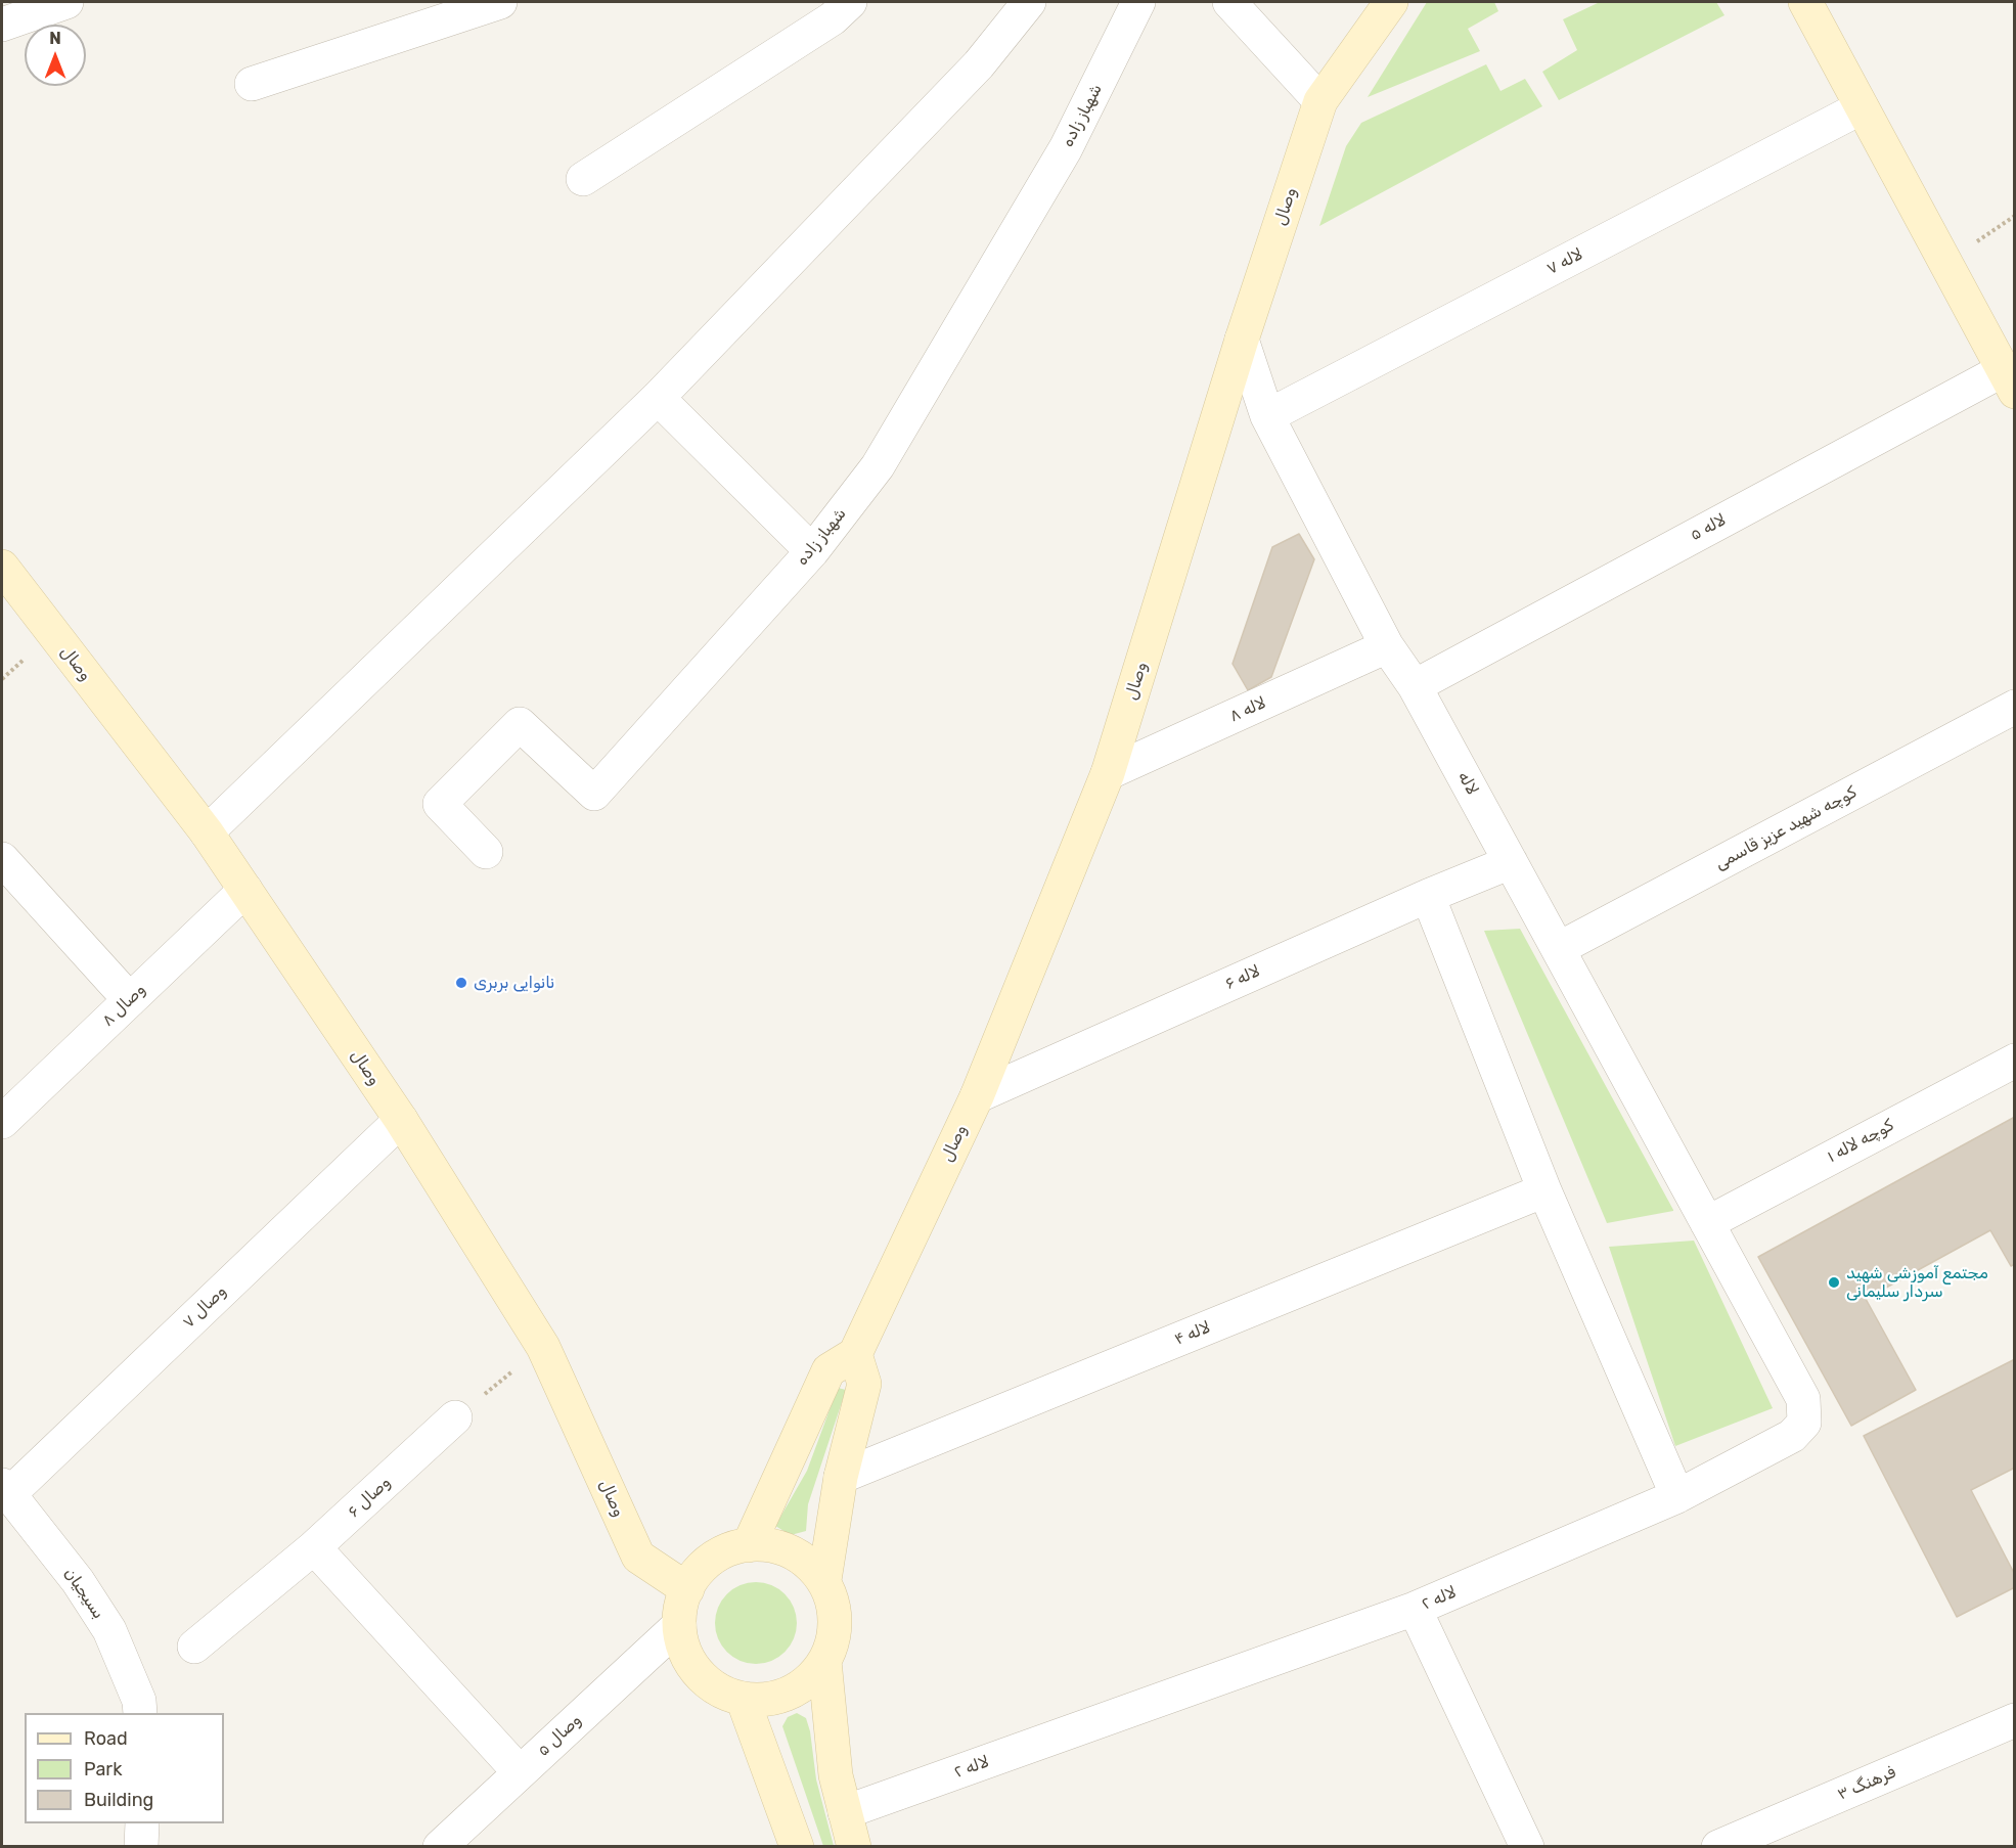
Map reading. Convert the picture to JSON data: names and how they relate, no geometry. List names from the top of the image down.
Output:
{
  "streets": {
    "street": [
      "شهباز زاده",
      "وصال",
      "لاله ۷",
      "لاله ۵",
      "لاله ۸",
      "لاله",
      "کوچه شهید عزیز قاسمی",
      "لاله ۶",
      "وصال ۸",
      "کوچه لاله ۱",
      "وصال ۷",
      "لاله ۴",
      "وصال ۶",
      "بسیجیان",
      "لاله ۲",
      "وصال ۵",
      "فرهنگ ۳"
    ]
  },
  "crossings": [
    ["وصال", "لاله ۸"],
    ["وصال", "لاله"],
    ["وصال", "لاله ۶"],
    ["وصال", "وصال ۸"],
    ["وصال", "وصال ۷"],
    ["وصال", "وصال ۵"],
    ["لاله ۷", "لاله"],
    ["لاله ۵", "لاله"],
    ["لاله ۸", "لاله"],
    ["لاله", "کوچه شهید عزیز قاسمی"],
    ["لاله", "لاله ۶"],
    ["لاله", "کوچه لاله ۱"],
    ["لاله", "لاله ۲"],
    ["کوچه لاله ۱", "لاله ۲"],
    ["وصال ۷", "بسیجیان"]
  ],
  "places": ["نانوایی بربری", "مجتمع آموزشی شهید سردار سلیمانی"],
  "legend": ["Road", "Park", "Building"],
  "north": "top"
}
